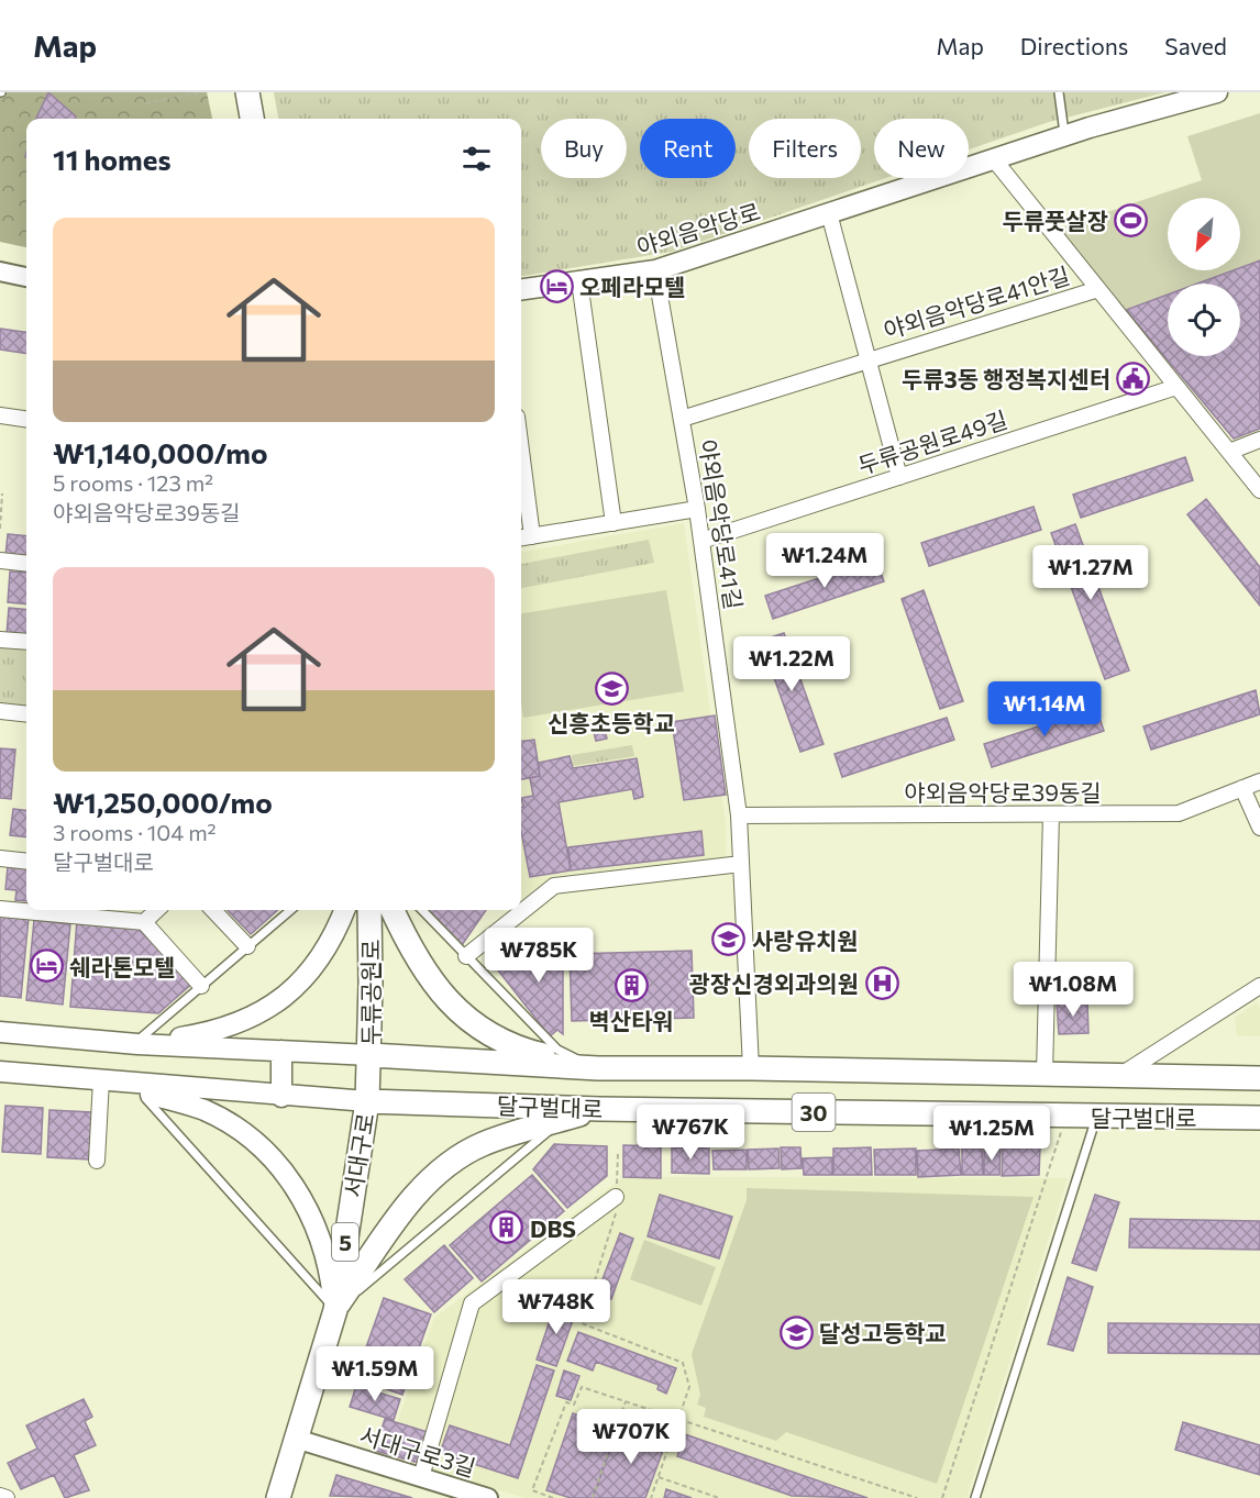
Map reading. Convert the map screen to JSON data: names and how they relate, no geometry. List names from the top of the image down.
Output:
{
  "streets": {
    "main road": [
      "야외음악당로",
      "두류공원로",
      "달구벌대로",
      "30",
      "서대구로",
      "5"
    ],
    "street": [
      "야외음악당로41안길",
      "두류공원로49길",
      "야외음악당로41길",
      "야외음악당로39동길",
      "서대구로3길"
    ]
  },
  "crossings": [
    ["야외음악당로", "야외음악당로41길"],
    ["야외음악당로41안길", "두류공원로49길"],
    ["야외음악당로41안길", "야외음악당로41길"],
    ["두류공원로49길", "야외음악당로41길"],
    ["야외음악당로41길", "야외음악당로39동길"],
    ["야외음악당로41길", "달구벌대로"],
    ["두류공원로", "달구벌대로"],
    ["두류공원로", "서대구로"],
    ["달구벌대로", "서대구로"],
    ["서대구로", "서대구로3길"]
  ],
  "places": {
    "sports": ["두류풋살장"],
    "hotel": ["오페라모텔", "쉐라톤모텔"],
    "public building": ["두류3동 행정복지센터"],
    "school or university": ["신흥초등학교", "사랑유치원", "달성고등학교"],
    "hospital": ["광장신경외과의원"],
    "building": ["벽산타워", "DBS"]
  },
  "north": "bottom left",
  "page": {
    "header": "Map",
    "nav": ["Map", "Directions", "Saved"],
    "chip": [
      "Buy",
      "Rent",
      "Filters",
      "New"
    ],
    "heading": "11 homes",
    "list": [
      {
        "name": "₩1,140,000/mo",
        "note": "5 rooms · 123 m² · 야외음악당로39동길"
      },
      {
        "name": "₩1,250,000/mo",
        "note": "3 rooms · 104 m² · 달구벌대로"
      }
    ],
    "price": [
      "₩1.24M",
      "₩1.27M",
      "₩1.22M",
      "₩1.14M",
      "₩785K",
      "₩1.08M",
      "₩767K",
      "₩1.25M",
      "₩748K",
      "₩1.59M",
      "₩707K"
    ]
  }
}
